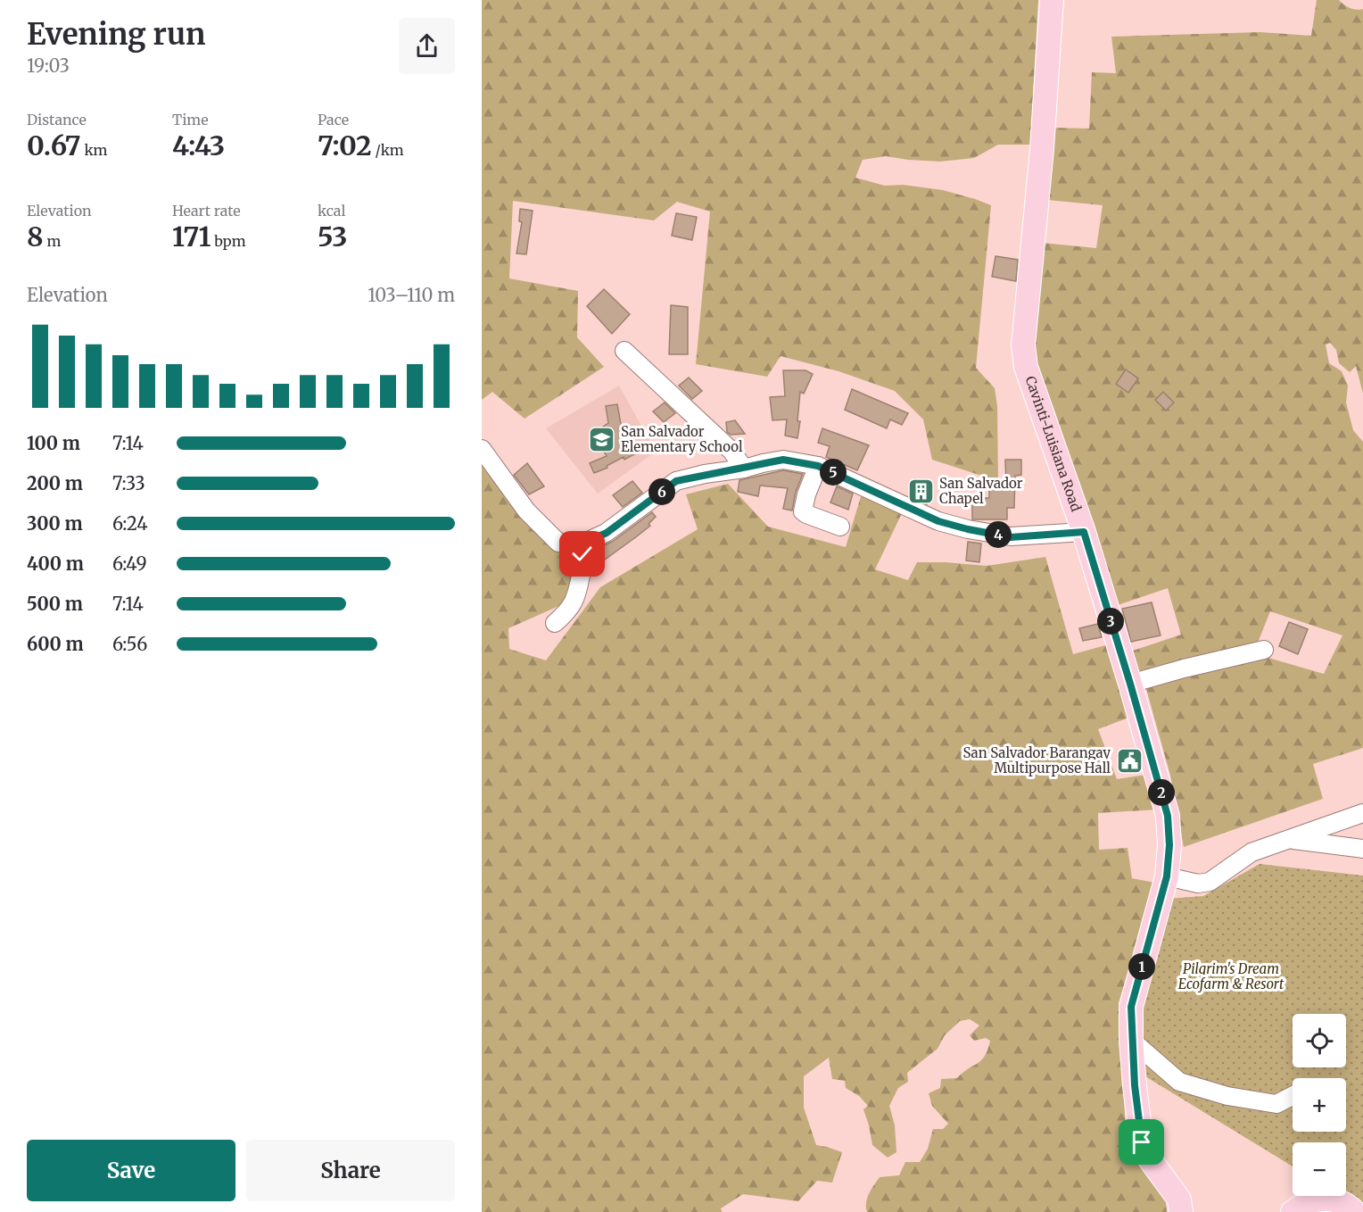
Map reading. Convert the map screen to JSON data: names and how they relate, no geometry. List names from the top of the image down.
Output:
{
  "streets": {
    "main road": ["Cavinti-Luisiana Road"]
  },
  "parks": ["Pilgrim's Dream Ecofarm & Resort"],
  "places": {
    "school or university": ["San Salvador Elementary School"],
    "building": ["San Salvador Chapel"],
    "public building": ["San Salvador Barangay Multipurpose Hall"]
  },
  "page": {
    "heading": ["Evening run", "19:03"],
    "stats": [
      ["Distance", "0.67 km"],
      ["Time", "4:43"],
      ["Pace", "7:02 /km"],
      ["Elevation", "8 m"],
      ["Heart rate", "171 bpm"],
      ["kcal", "53"]
    ],
    "chart": ["Elevation", "103–110 m"],
    "list": [
      {
        "name": "100 m",
        "note": "7:14"
      },
      {
        "name": "200 m",
        "note": "7:33"
      },
      {
        "name": "300 m",
        "note": "6:24"
      },
      {
        "name": "400 m",
        "note": "6:49"
      },
      {
        "name": "500 m",
        "note": "7:14"
      },
      {
        "name": "600 m",
        "note": "6:56"
      }
    ],
    "pins": [
      "5",
      "6",
      "4",
      "3",
      "2",
      "1"
    ],
    "map_buttons": ["+", "−"],
    "buttons": ["Save", "Share"]
  }
}
